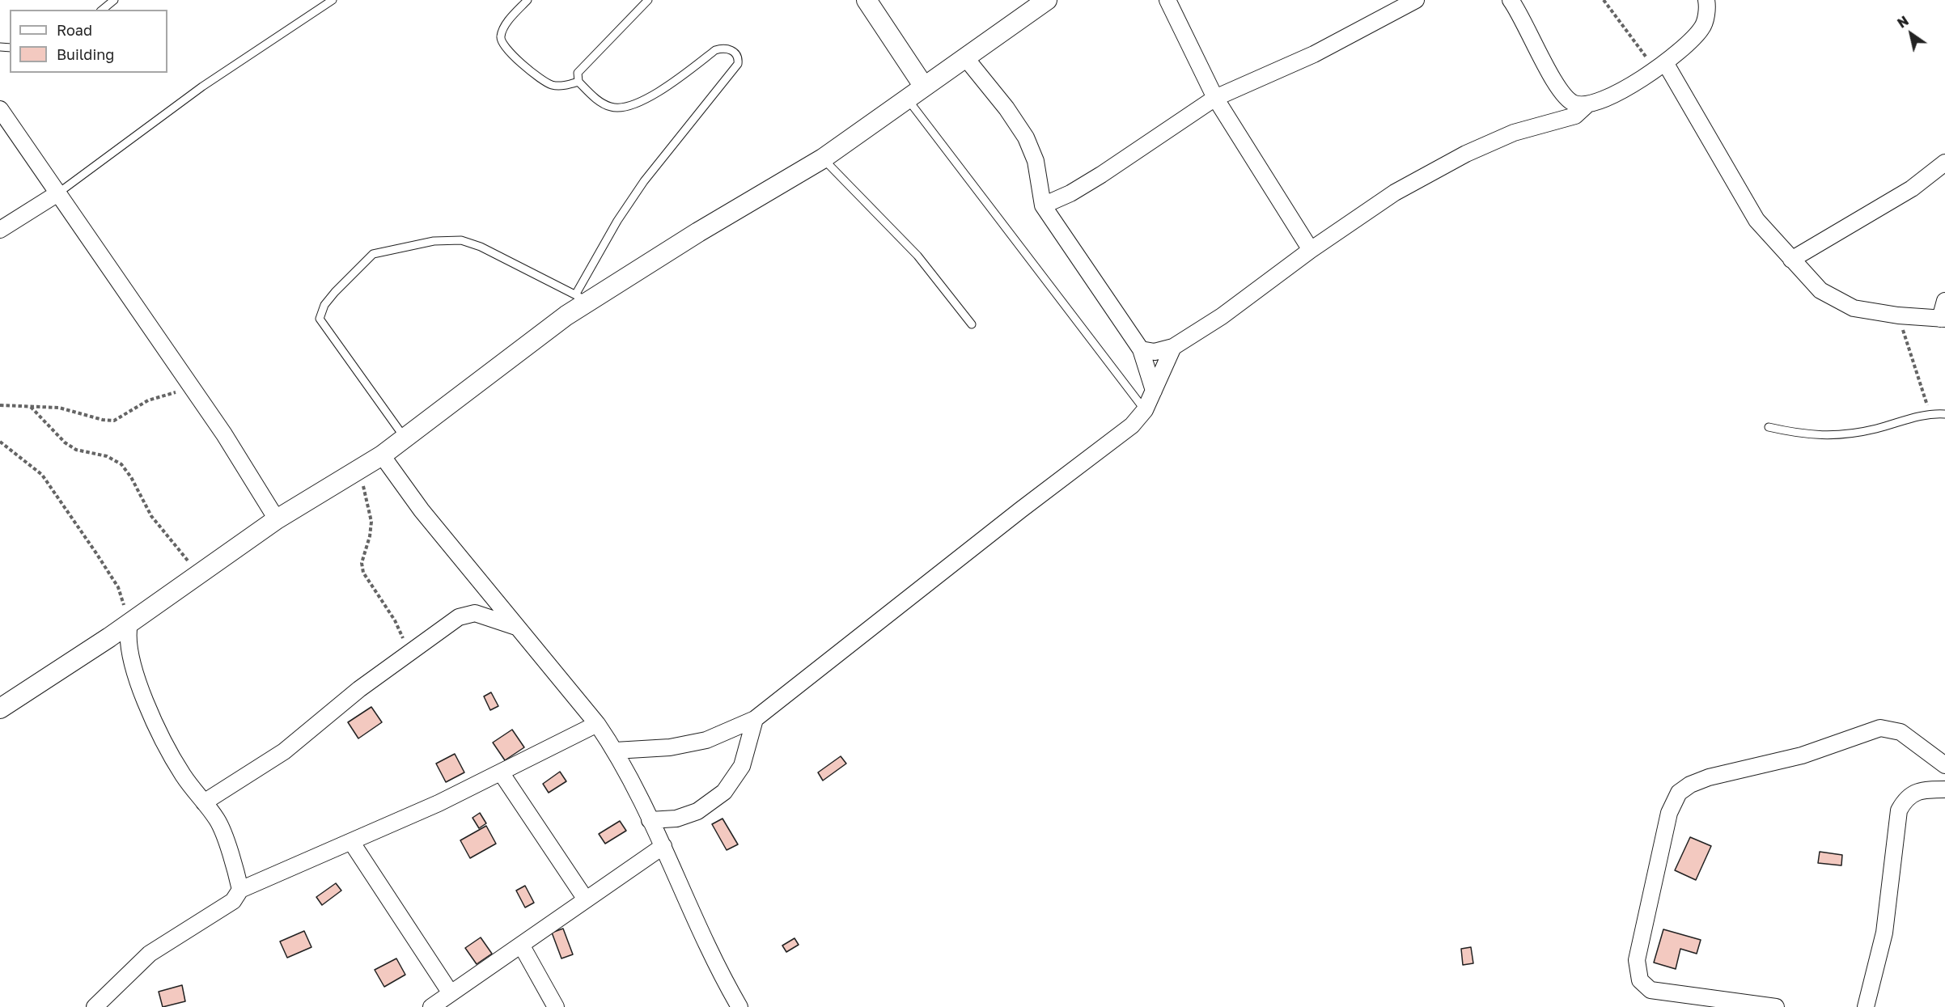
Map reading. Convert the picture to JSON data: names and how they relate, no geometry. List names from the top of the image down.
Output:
{
  "legend": ["Road", "Building"],
  "north": "top left"
}
